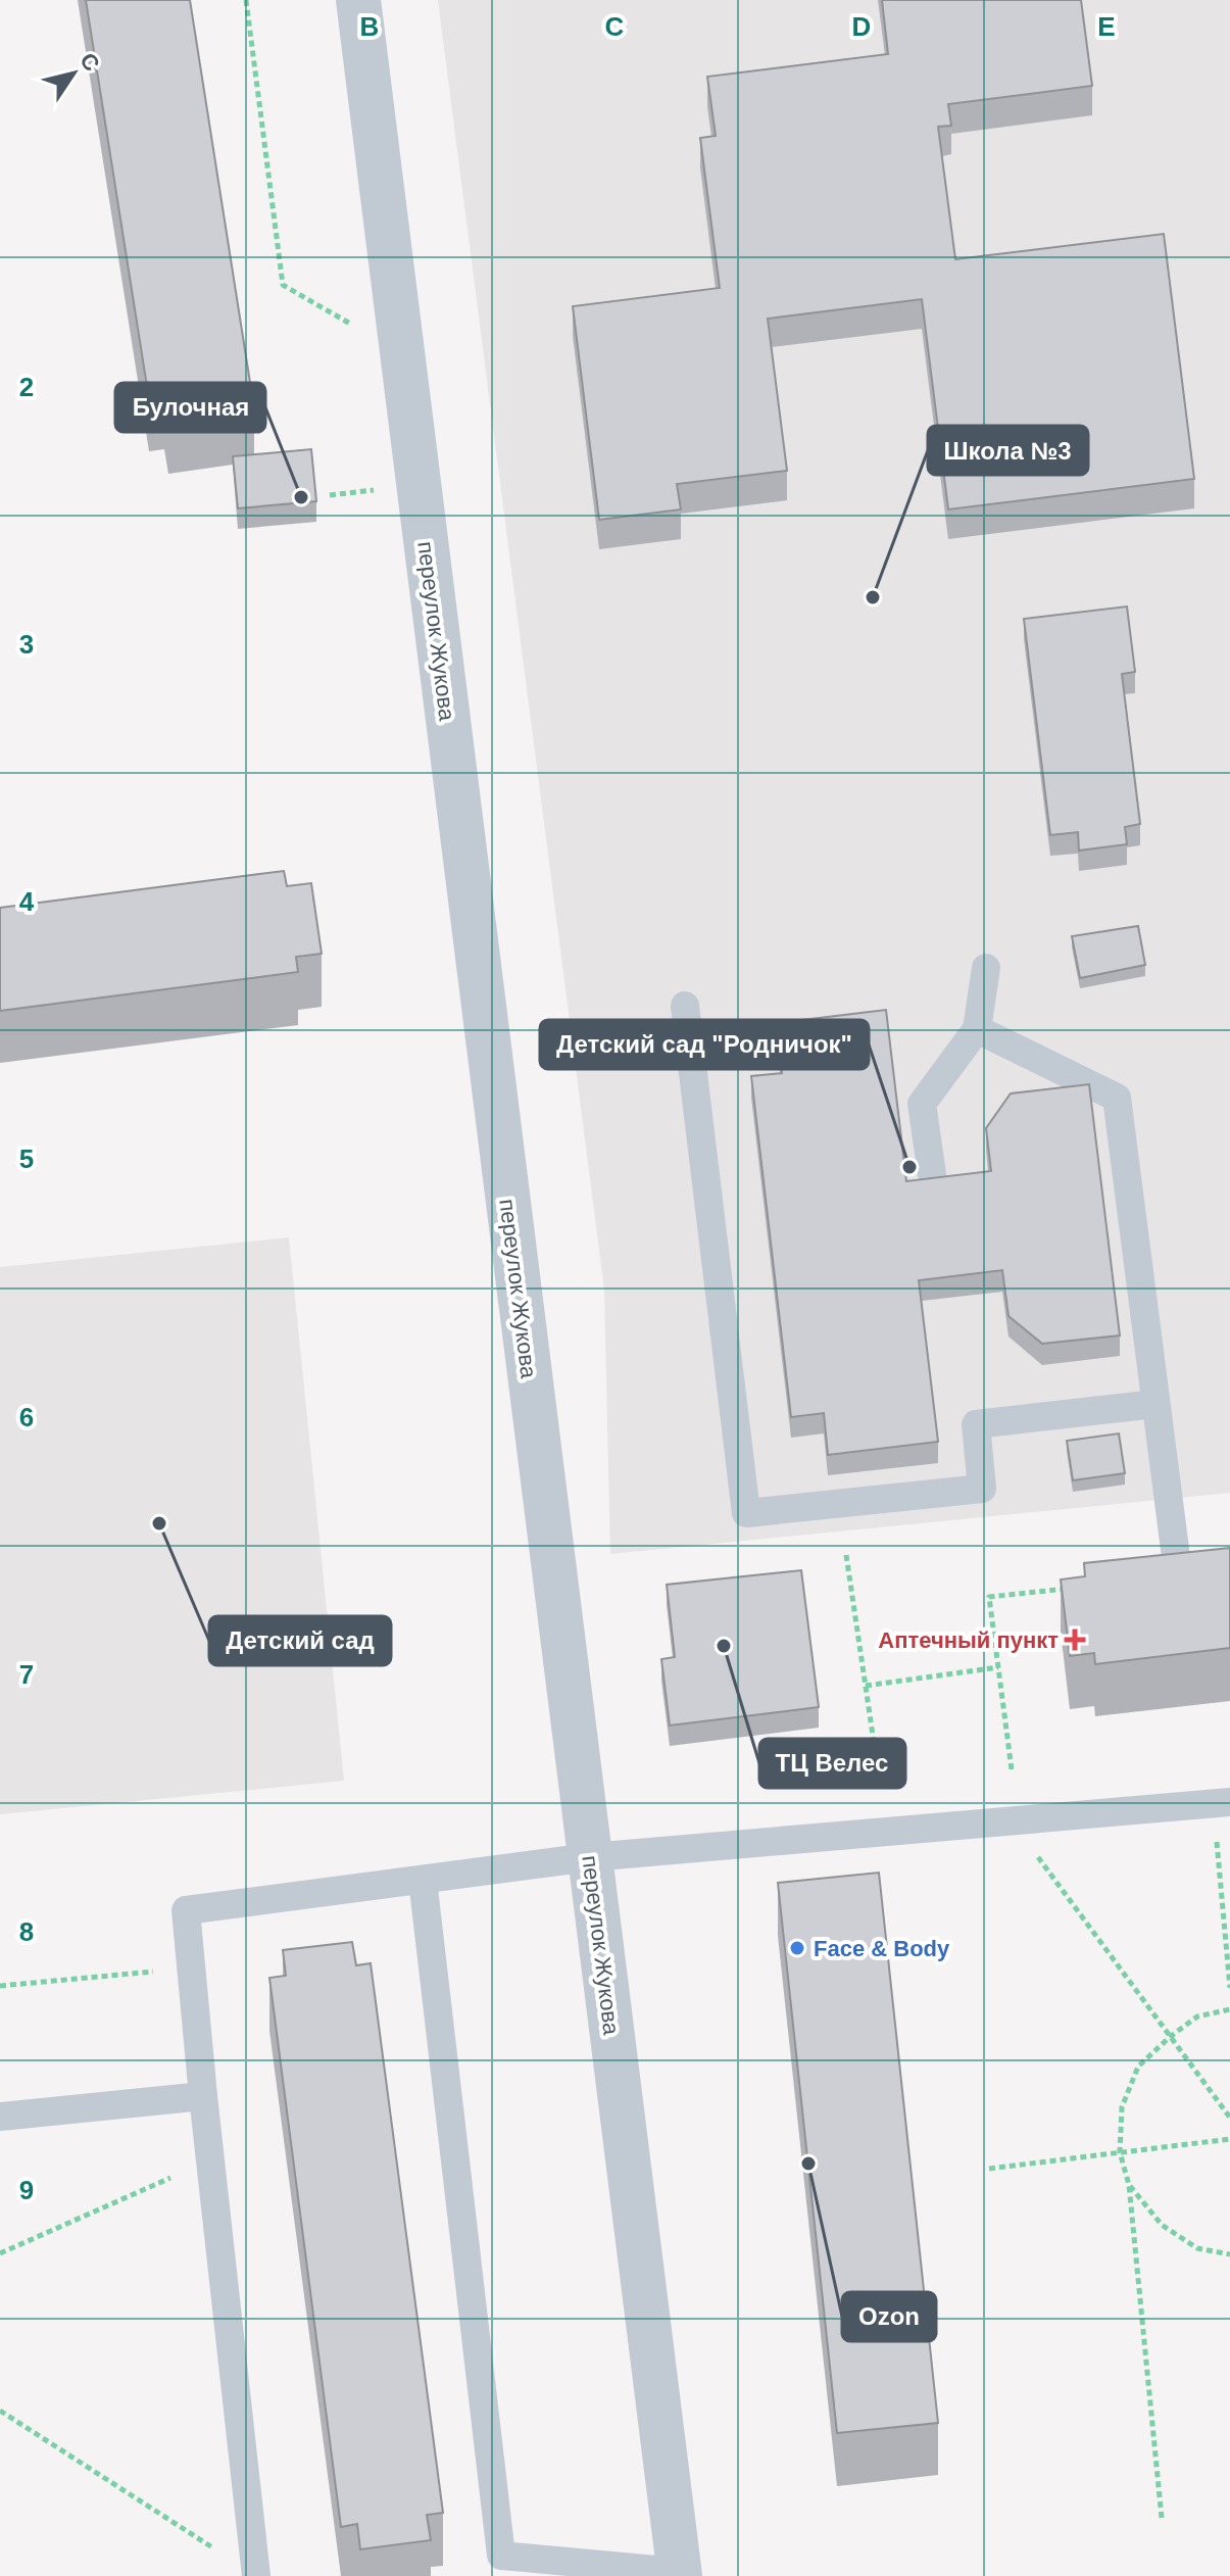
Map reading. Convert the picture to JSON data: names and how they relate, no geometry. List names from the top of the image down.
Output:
{
  "streets": {
    "street": ["переулок Жукова"]
  },
  "places": {
    "other": [
      "Булочная",
      "Школа №3",
      "Детский сад \"Родничок\"",
      "Детский сад",
      "ТЦ Велес",
      "Face & Body",
      "Ozon"
    ],
    "health": ["Аптечный пункт"]
  },
  "north": "top right",
  "grid": {
    "columns": [
      "B",
      "C",
      "D",
      "E"
    ],
    "rows": [
      "2",
      "3",
      "4",
      "5",
      "6",
      "7",
      "8",
      "9"
    ]
  }
}
